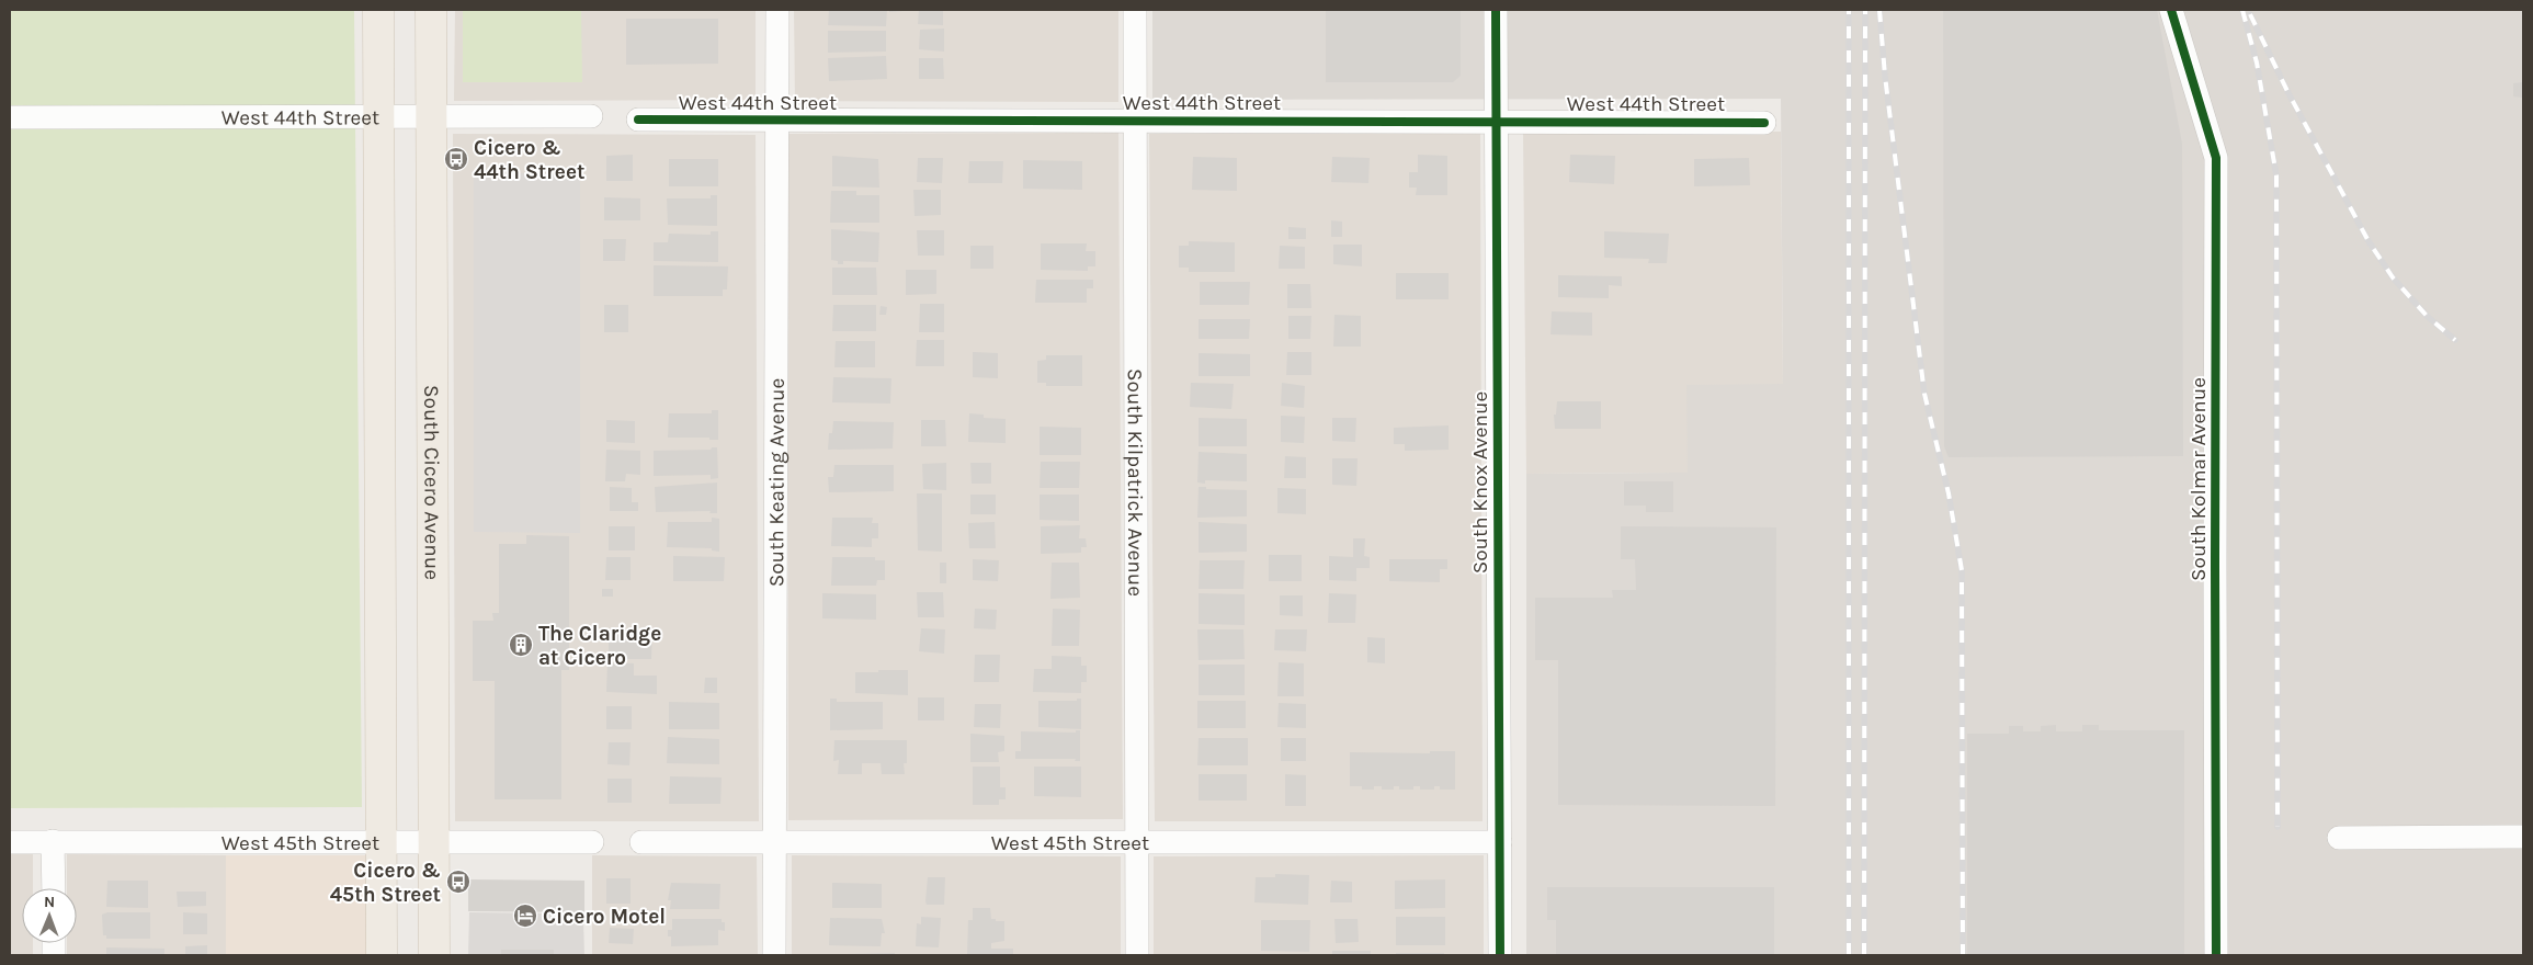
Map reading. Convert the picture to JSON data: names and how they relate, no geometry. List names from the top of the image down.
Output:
{
  "streets": {
    "main road": ["South Cicero Avenue"],
    "street": [
      "West 44th Street",
      "South Kolmar Avenue",
      "South Keating Avenue",
      "South Kilpatrick Avenue",
      "South Knox Avenue",
      "West 45th Street"
    ]
  },
  "crossings": [
    ["West 44th Street", "South Cicero Avenue"],
    ["West 44th Street", "South Keating Avenue"],
    ["West 44th Street", "South Kilpatrick Avenue"],
    ["West 44th Street", "South Knox Avenue"],
    ["South Cicero Avenue", "West 45th Street"],
    ["South Keating Avenue", "West 45th Street"],
    ["South Kilpatrick Avenue", "West 45th Street"],
    ["South Knox Avenue", "West 45th Street"]
  ],
  "places": {
    "bus stop": ["Cicero & 44th Street", "Cicero & 45th Street"],
    "building": ["The Claridge at Cicero"],
    "hotel": ["Cicero Motel"]
  },
  "north": "top"
}
